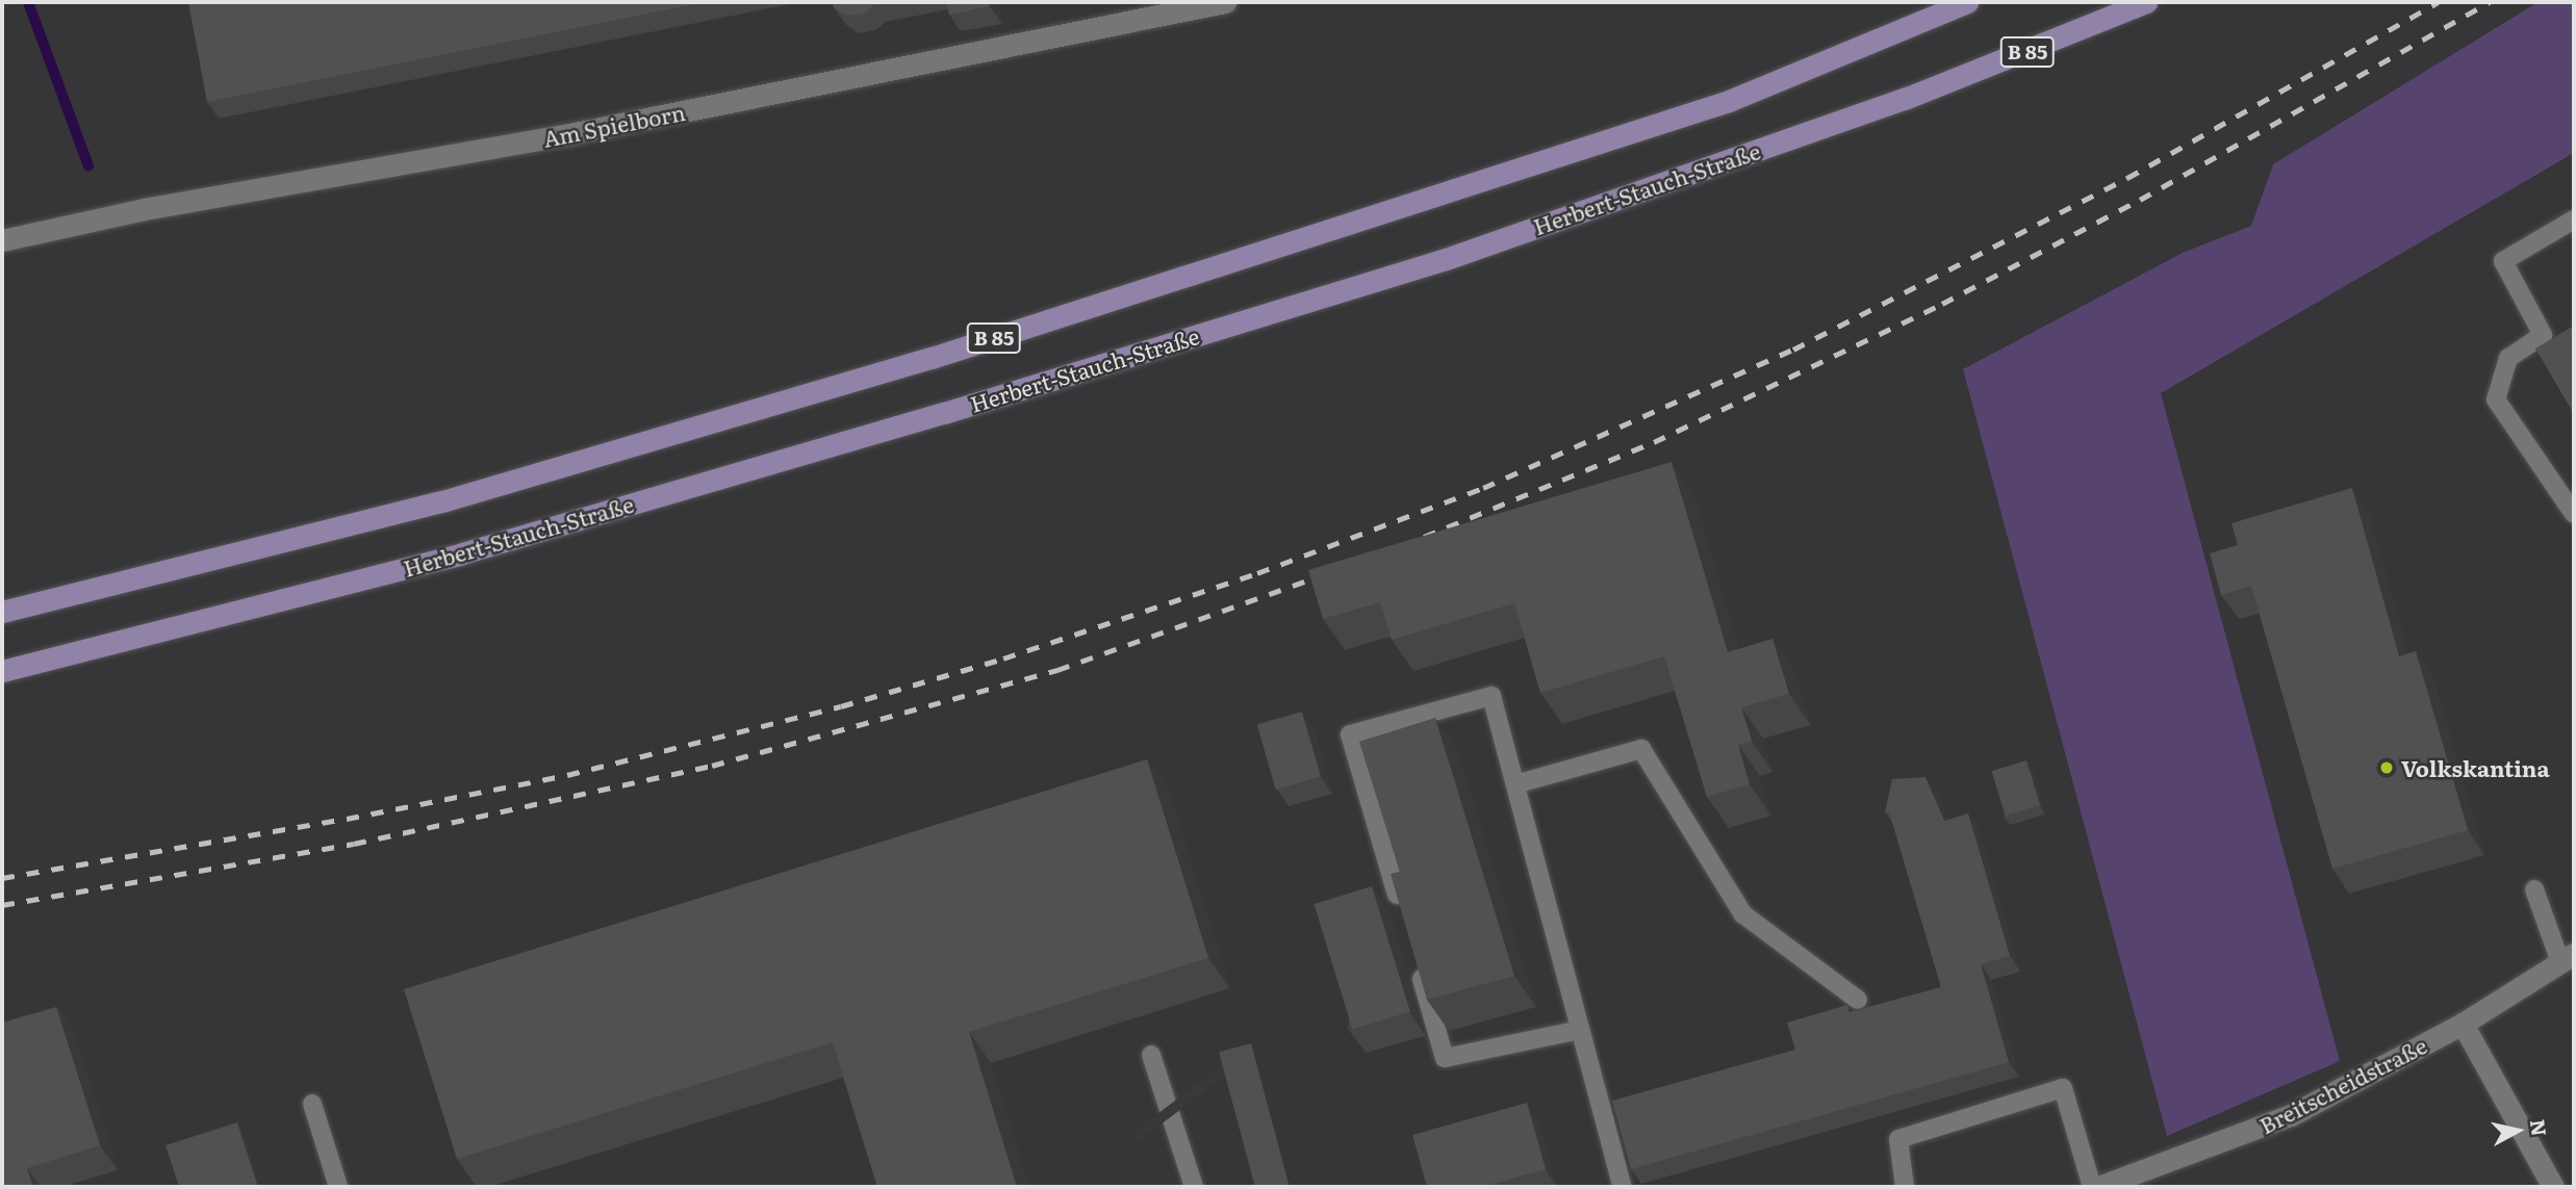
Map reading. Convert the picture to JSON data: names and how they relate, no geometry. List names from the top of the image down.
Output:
{
  "streets": {
    "main road": ["B 85", "Herbert-Stauch-Straße"],
    "street": ["Am Spielborn", "Breitscheidstraße"]
  },
  "places": ["Volkskantina"],
  "north": "right"
}
